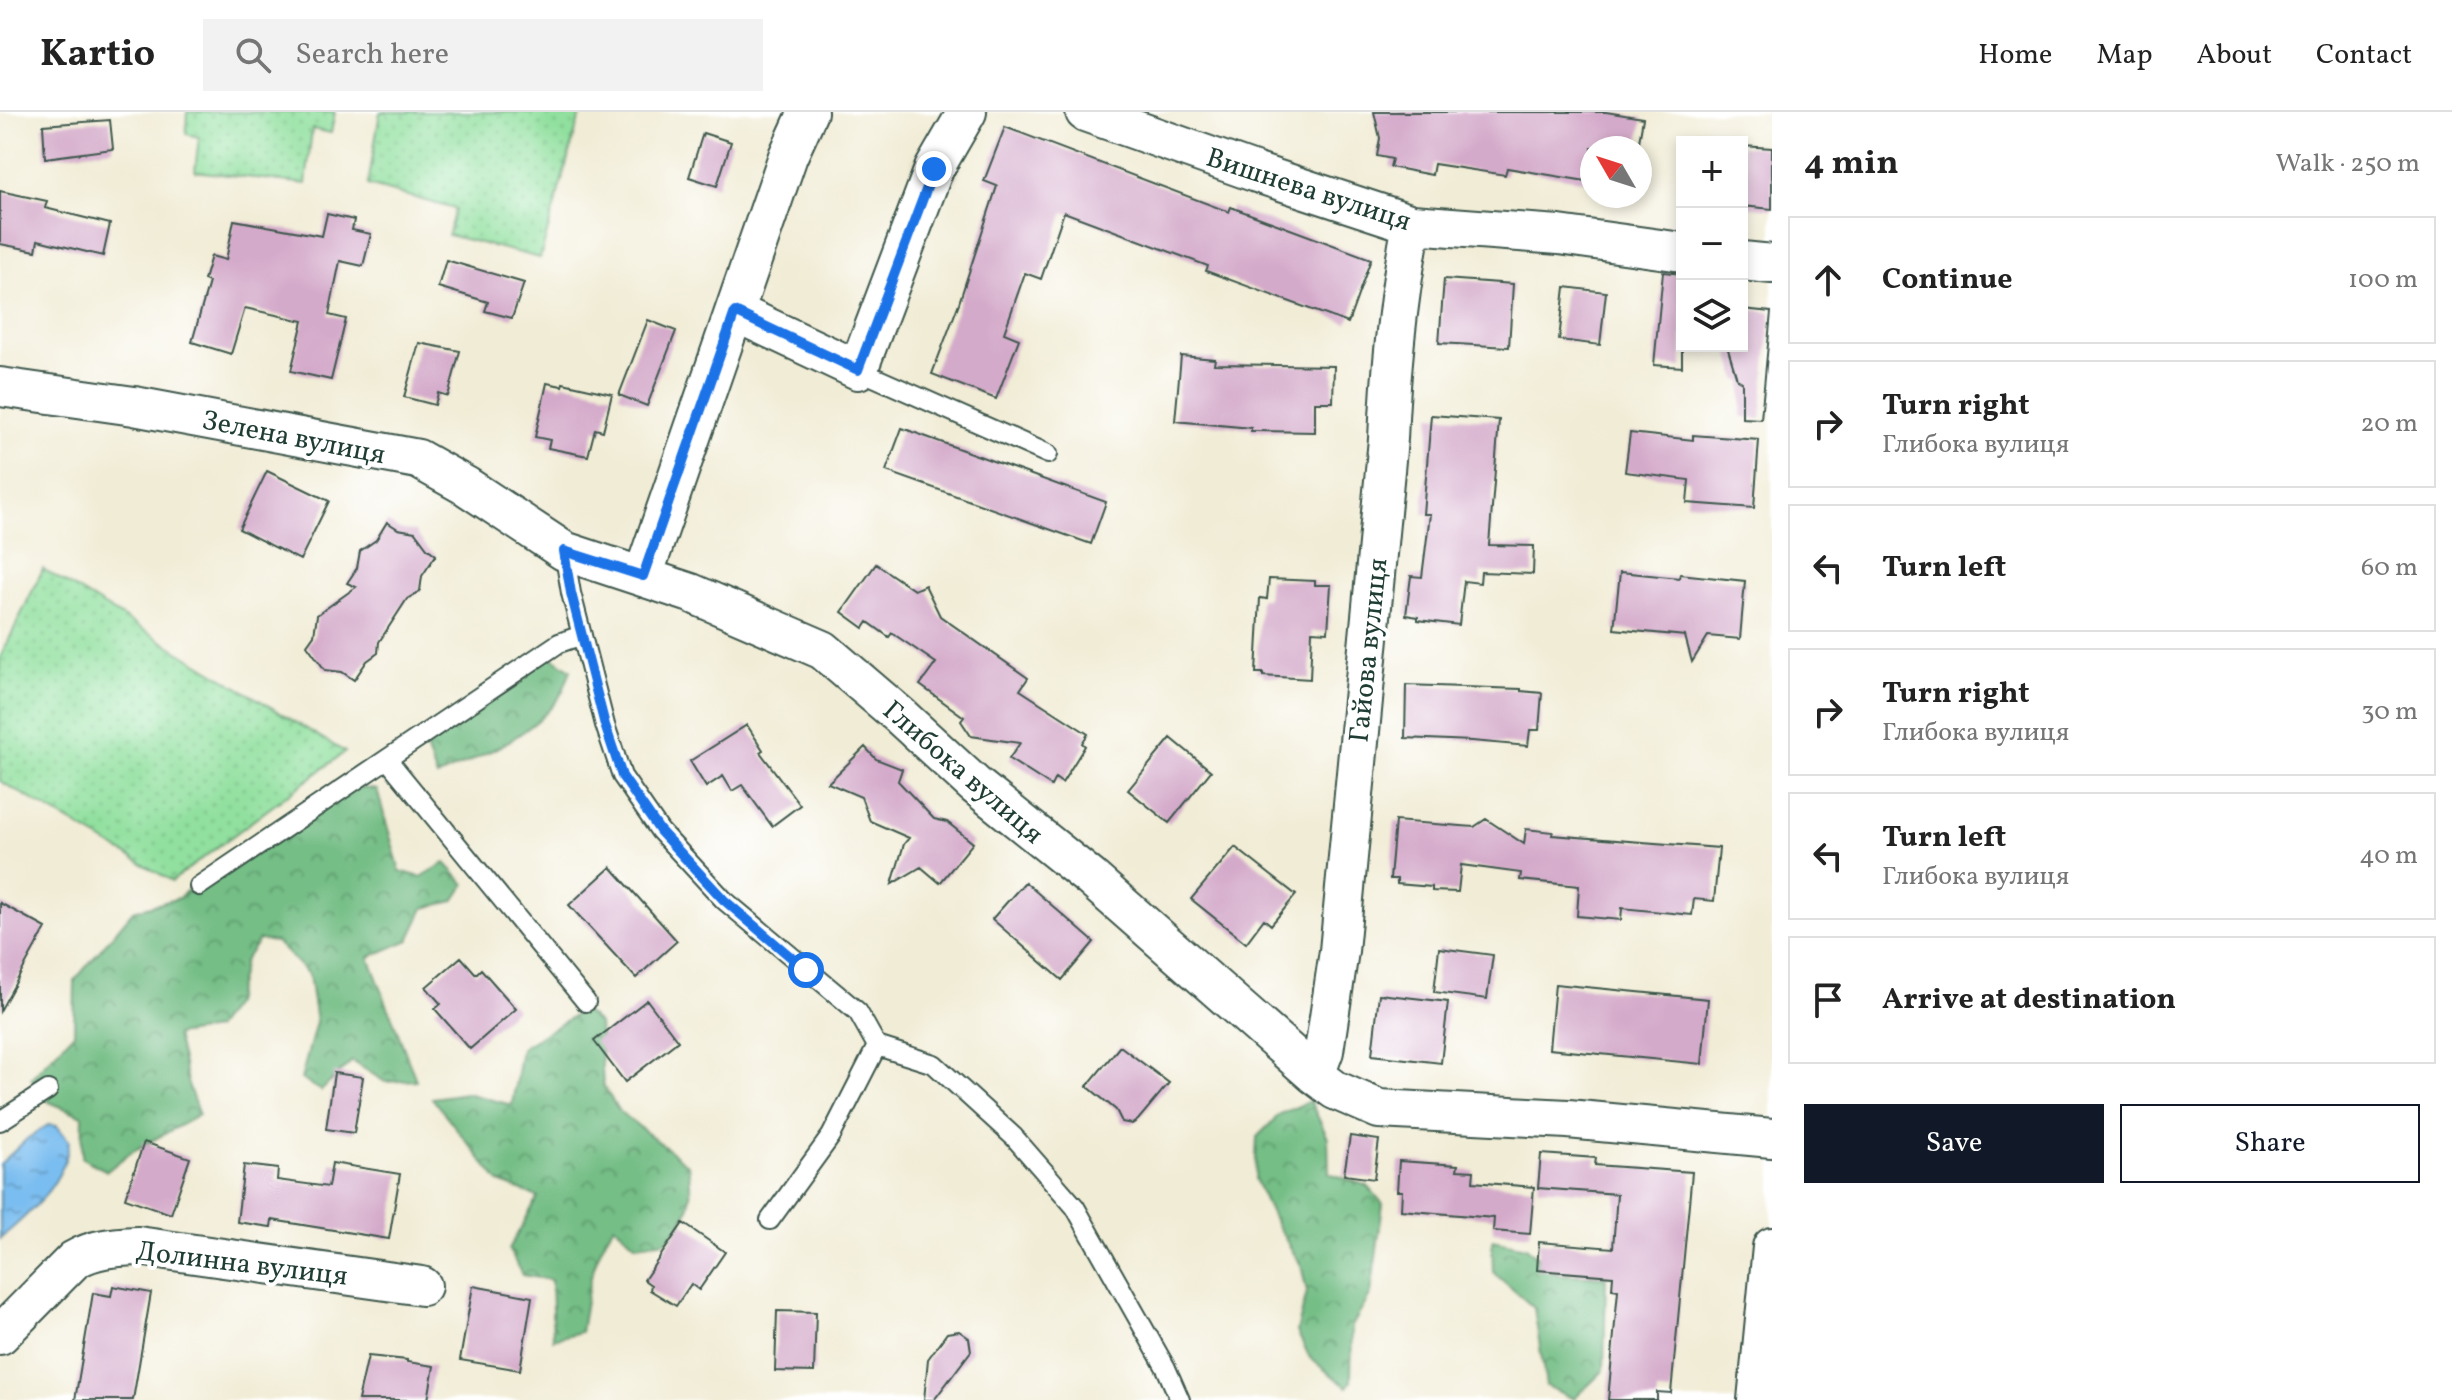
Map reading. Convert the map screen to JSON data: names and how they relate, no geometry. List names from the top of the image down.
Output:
{
  "streets": {
    "street": [
      "Вишнева вулиця",
      "Зелена вулиця",
      "Гайова вулиця",
      "Глибока вулиця",
      "Долинна вулиця"
    ]
  },
  "crossings": [
    ["Вишнева вулиця", "Гайова вулиця"],
    ["Зелена вулиця", "Глибока вулиця"],
    ["Гайова вулиця", "Глибока вулиця"]
  ],
  "north": "top left",
  "page": {
    "header": "Kartio",
    "search": "Search here",
    "nav": [
      "Home",
      "Map",
      "About",
      "Contact"
    ],
    "heading": ["4 min", "Walk · 250 m"],
    "map_buttons": ["+", "−"],
    "list": [
      ["Continue", "100 m"],
      ["Turn right", "Глибока вулиця", "20 m"],
      ["Turn left", "60 m"],
      ["Turn right", "Глибока вулиця", "30 m"],
      ["Turn left", "Глибока вулиця", "40 m"],
      "Arrive at destination"
    ],
    "buttons": ["Save", "Share"]
  }
}
